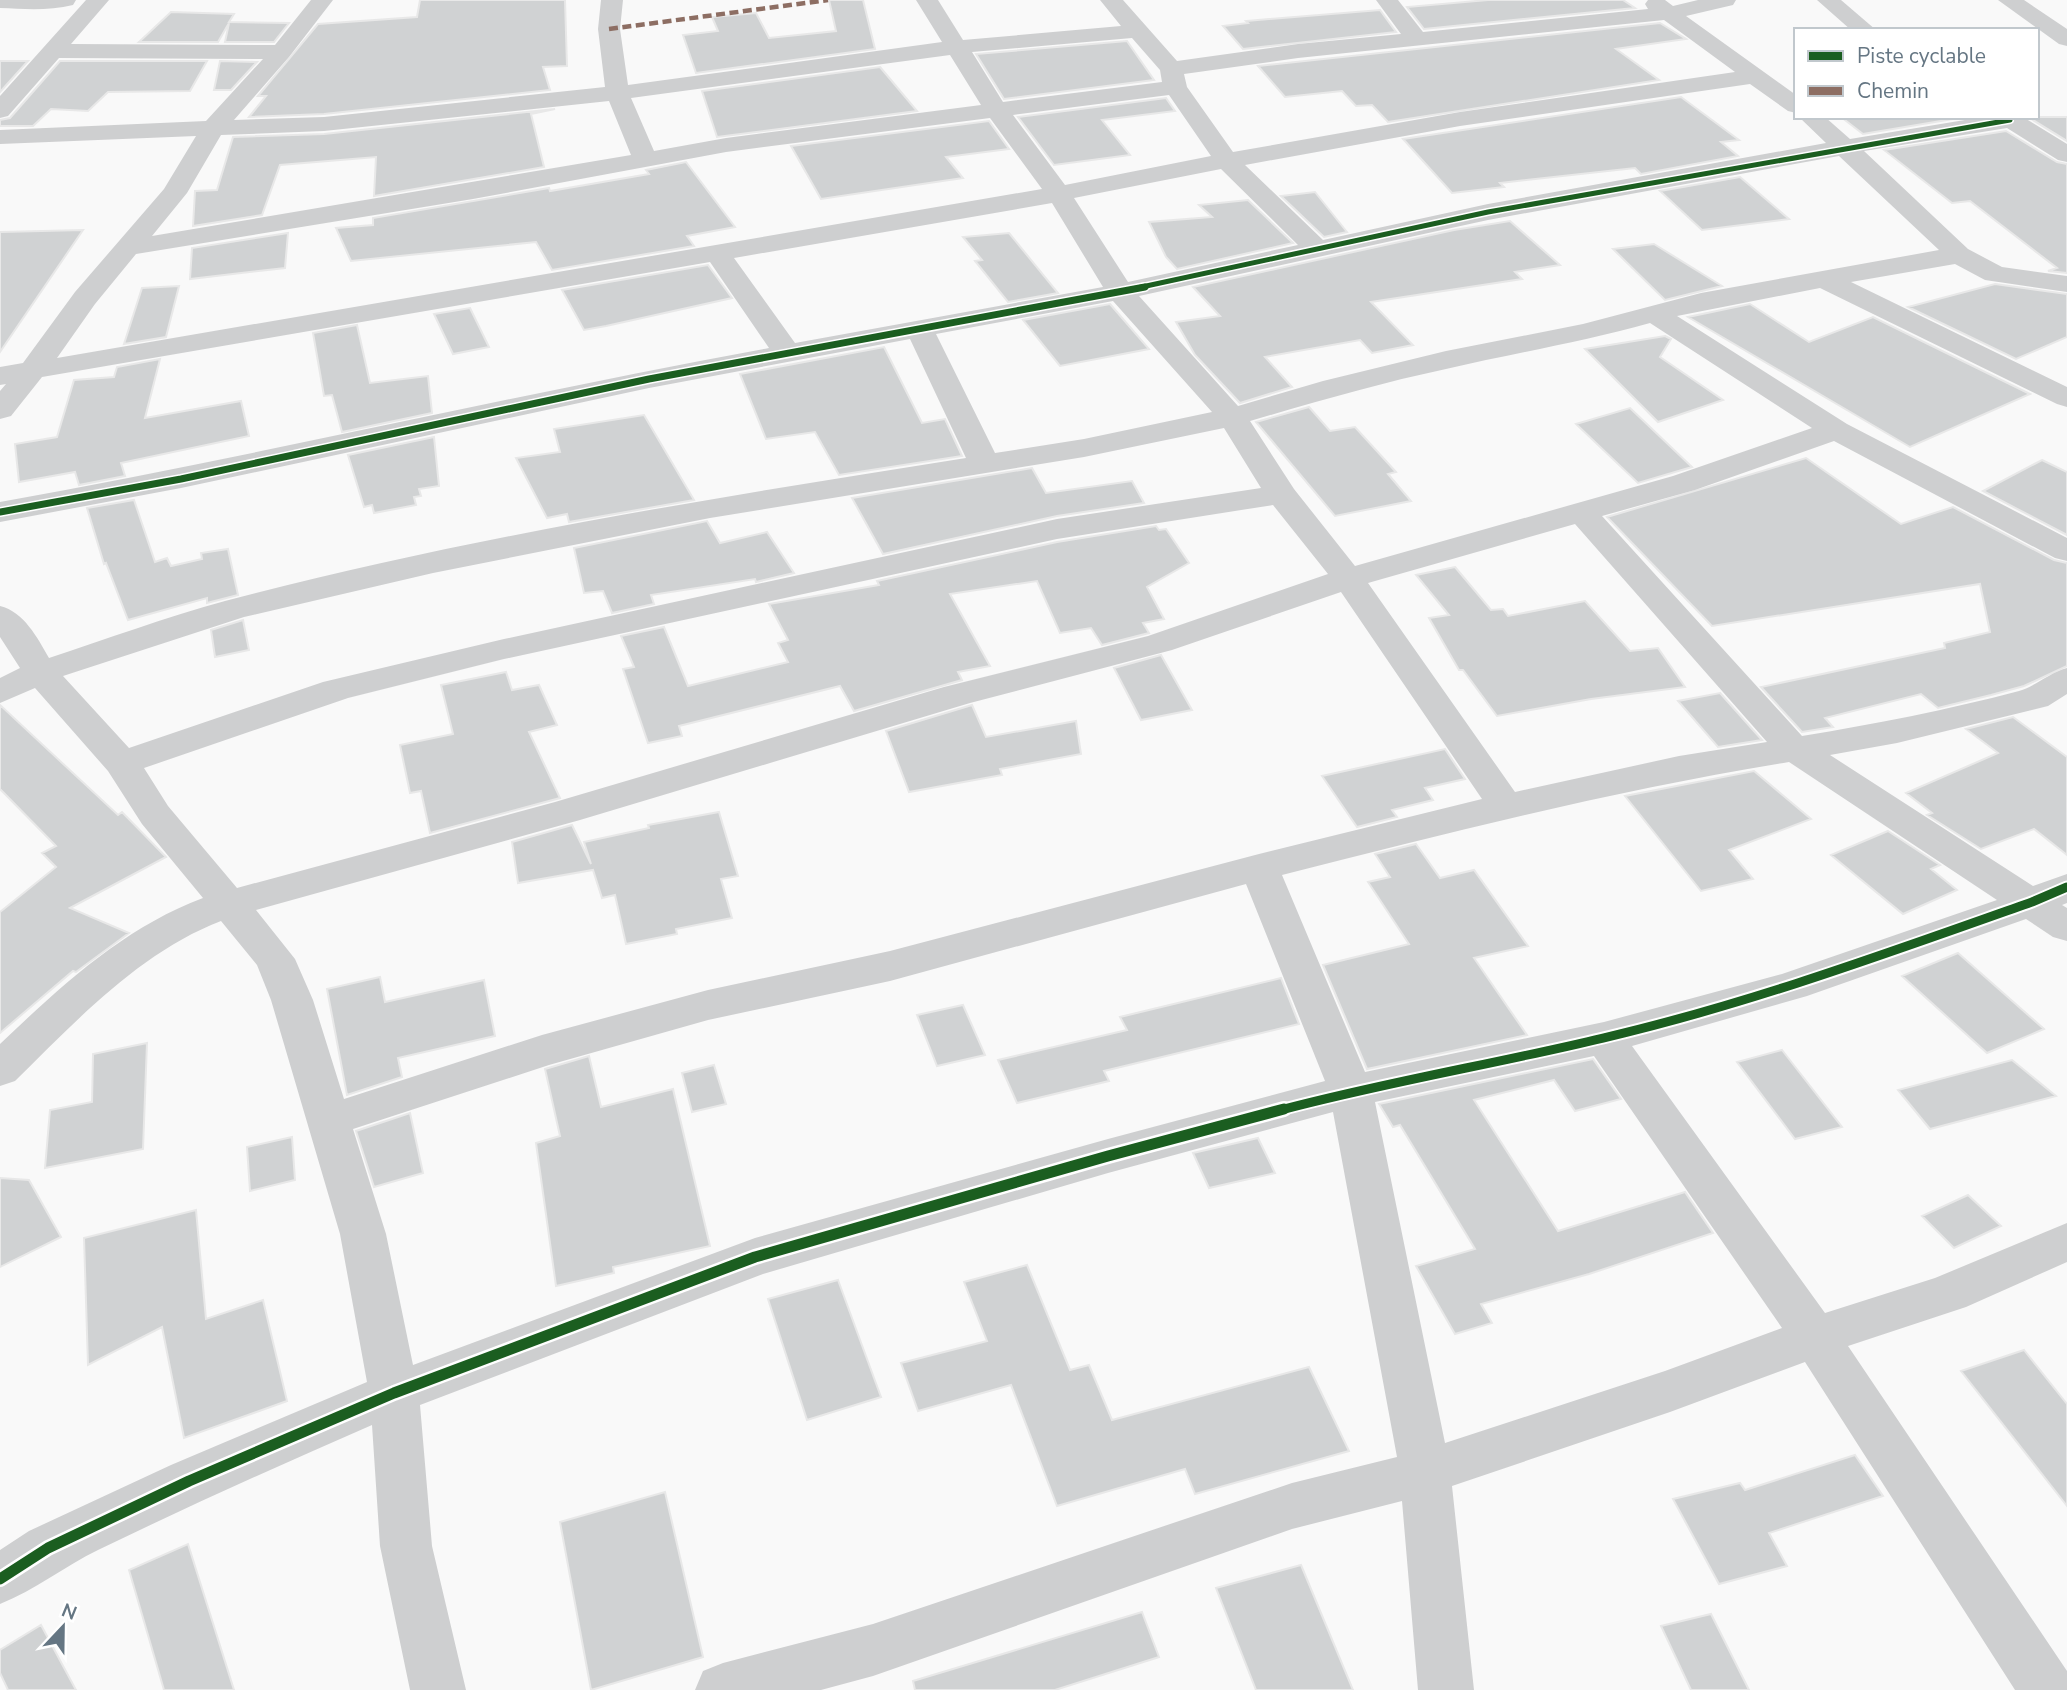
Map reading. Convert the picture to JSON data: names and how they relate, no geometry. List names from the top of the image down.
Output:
{
  "legend": ["Piste cyclable", "Chemin"],
  "north": "top"
}
